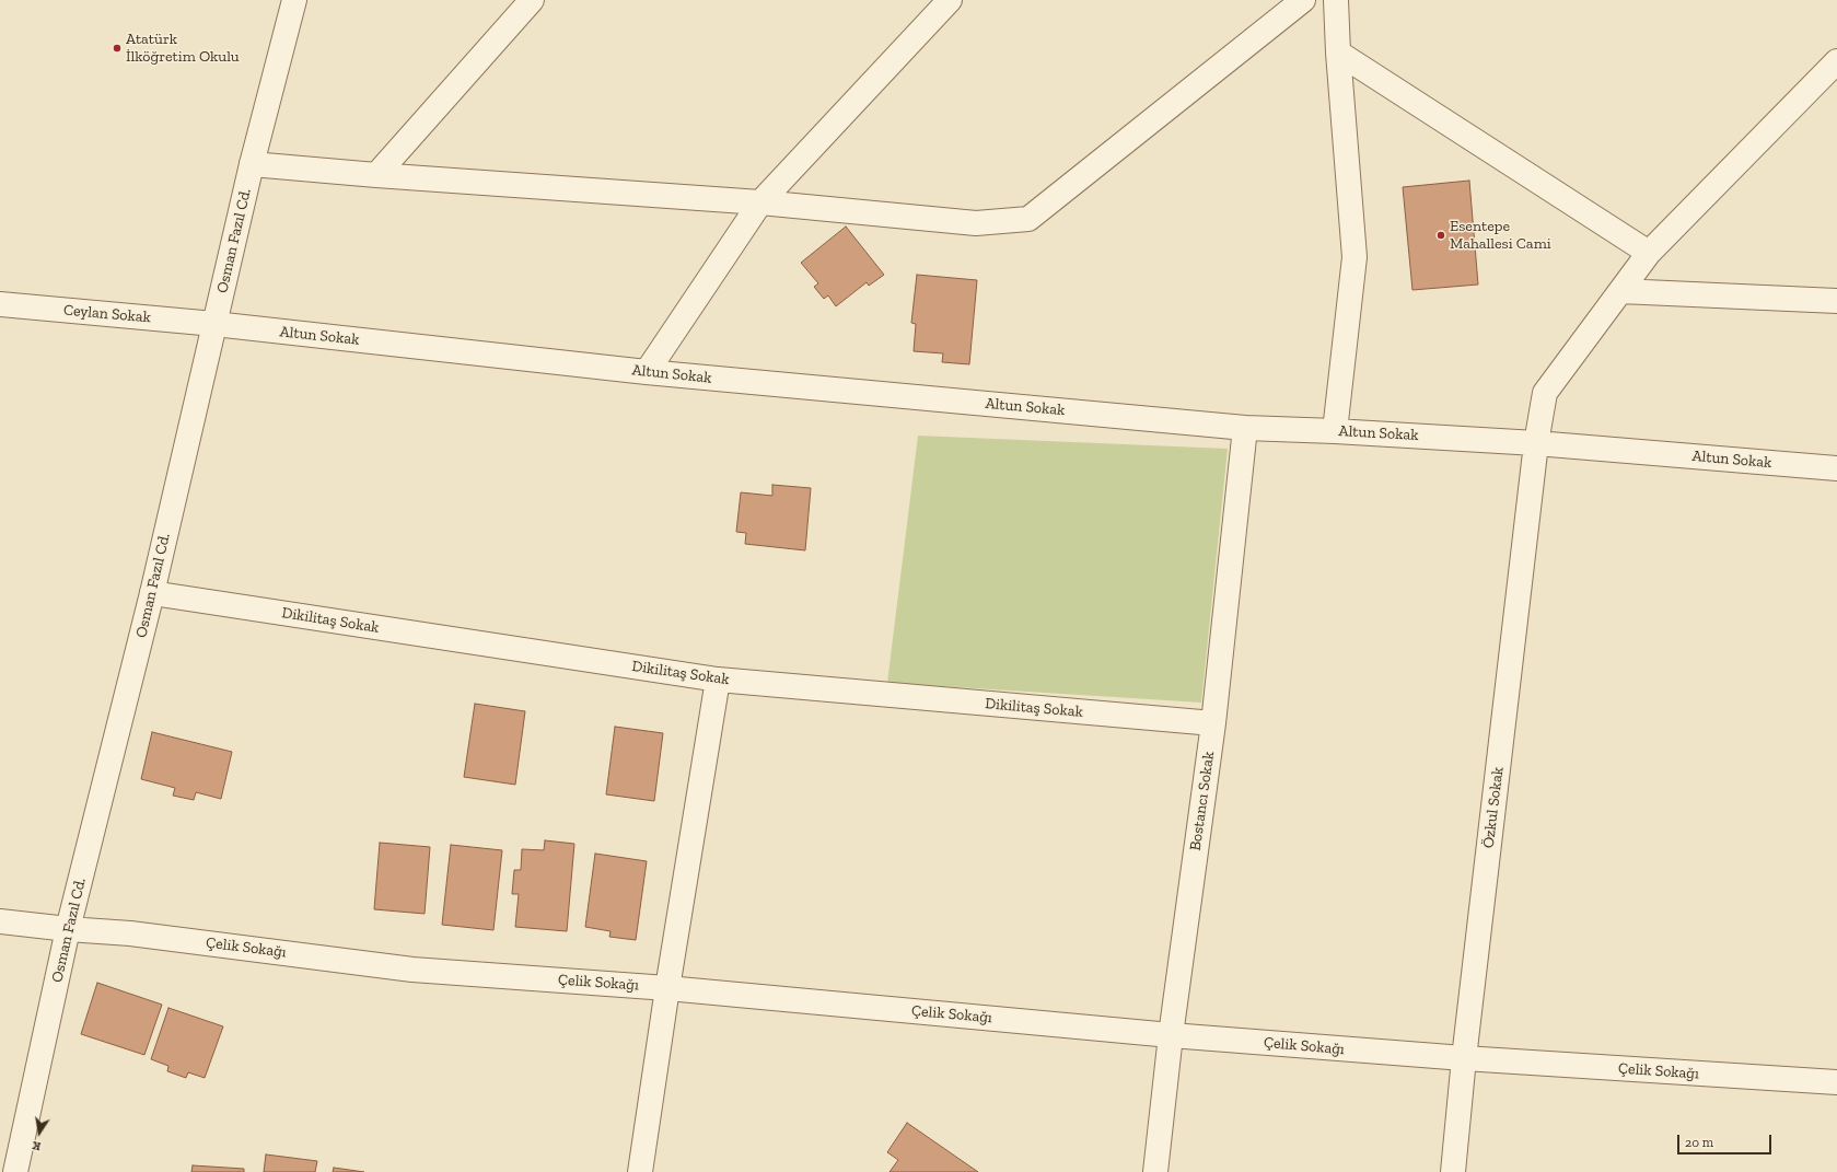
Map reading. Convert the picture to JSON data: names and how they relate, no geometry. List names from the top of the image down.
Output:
{
  "streets": {
    "street": [
      "Osman Fazıl Cd.",
      "Ceylan Sokak",
      "Altun Sokak",
      "Dikilitaş Sokak",
      "Bostancı Sokak",
      "Özkul Sokak",
      "Çelik Sokağı"
    ]
  },
  "crossings": [
    ["Osman Fazıl Cd.", "Ceylan Sokak"],
    ["Osman Fazıl Cd.", "Altun Sokak"],
    ["Osman Fazıl Cd.", "Dikilitaş Sokak"],
    ["Osman Fazıl Cd.", "Çelik Sokağı"],
    ["Ceylan Sokak", "Altun Sokak"],
    ["Altun Sokak", "Bostancı Sokak"],
    ["Altun Sokak", "Özkul Sokak"],
    ["Dikilitaş Sokak", "Bostancı Sokak"],
    ["Bostancı Sokak", "Çelik Sokağı"],
    ["Özkul Sokak", "Çelik Sokağı"]
  ],
  "places": ["Atatürk İlköğretim Okulu", "Esentepe Mahallesi Cami"],
  "scale_bar": "20 m",
  "north": "bottom"
}
